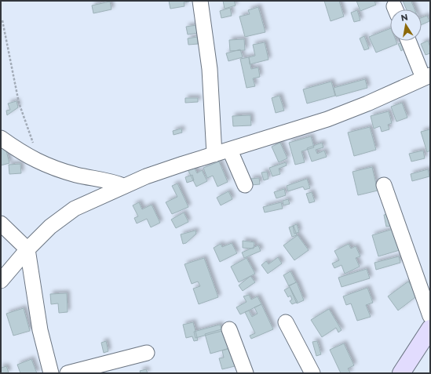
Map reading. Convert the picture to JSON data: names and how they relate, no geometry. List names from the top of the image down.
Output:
{
  "north": "top"
}
